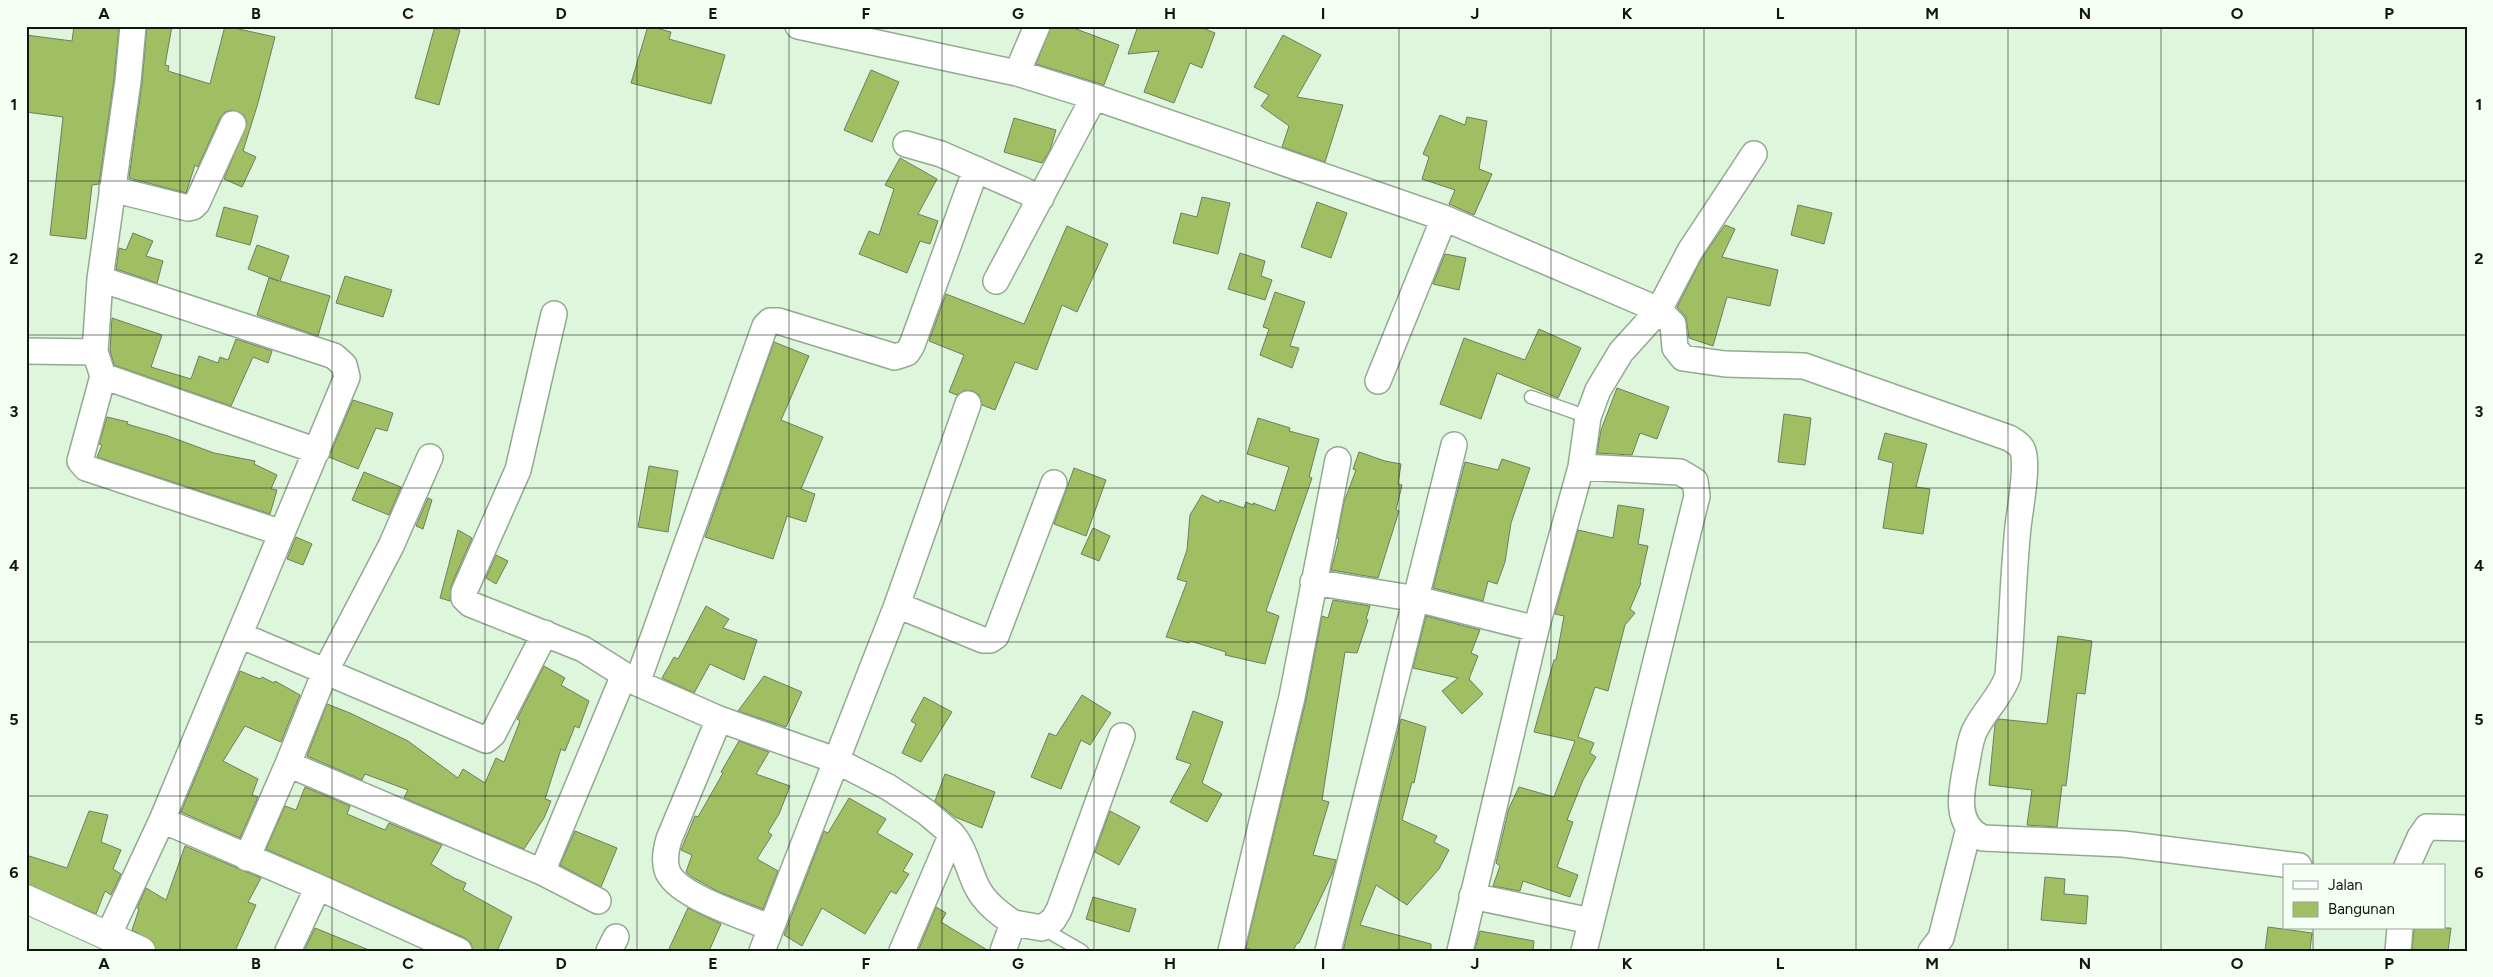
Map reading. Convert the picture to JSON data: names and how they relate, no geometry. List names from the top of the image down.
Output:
{
  "legend": ["Jalan", "Bangunan"],
  "grid": {
    "columns": [
      "A",
      "B",
      "C",
      "D",
      "E",
      "F",
      "G",
      "H",
      "I",
      "J",
      "K",
      "L",
      "M",
      "N",
      "O",
      "P"
    ],
    "rows": [
      "1",
      "2",
      "3",
      "4",
      "5",
      "6"
    ]
  }
}
